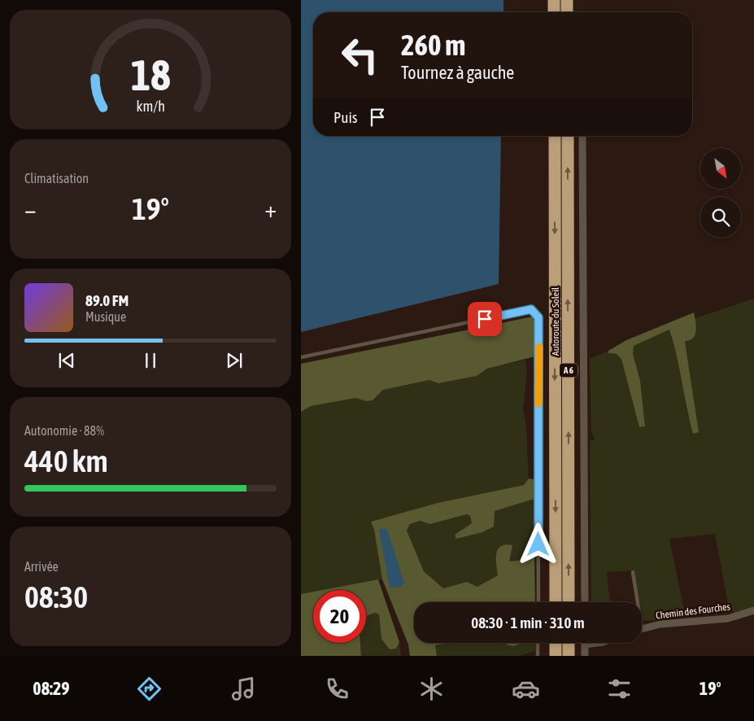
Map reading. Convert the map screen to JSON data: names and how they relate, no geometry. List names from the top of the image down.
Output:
{
  "streets": {
    "highway": ["Autoroute du Soleil", "A 6"],
    "street": ["Chemin des Fourches"]
  },
  "north": "bottom right",
  "page": {
    "turn": ["260 m", "Tournez à gauche"],
    "then": "Puis",
    "tile": [
      "Climatisation",
      ["Autonomie · 88%", "440 km"],
      ["Arrivée", "08:30"]
    ],
    "heat": ["−", "19°", "+"],
    "song": ["89.0 FM", "Musique"],
    "limit": "20",
    "trip": "08:30 · 1 min · 310 m",
    "tabs": ["08:29", "19°"],
    "gauge": ["18", "km/h"]
  }
}
